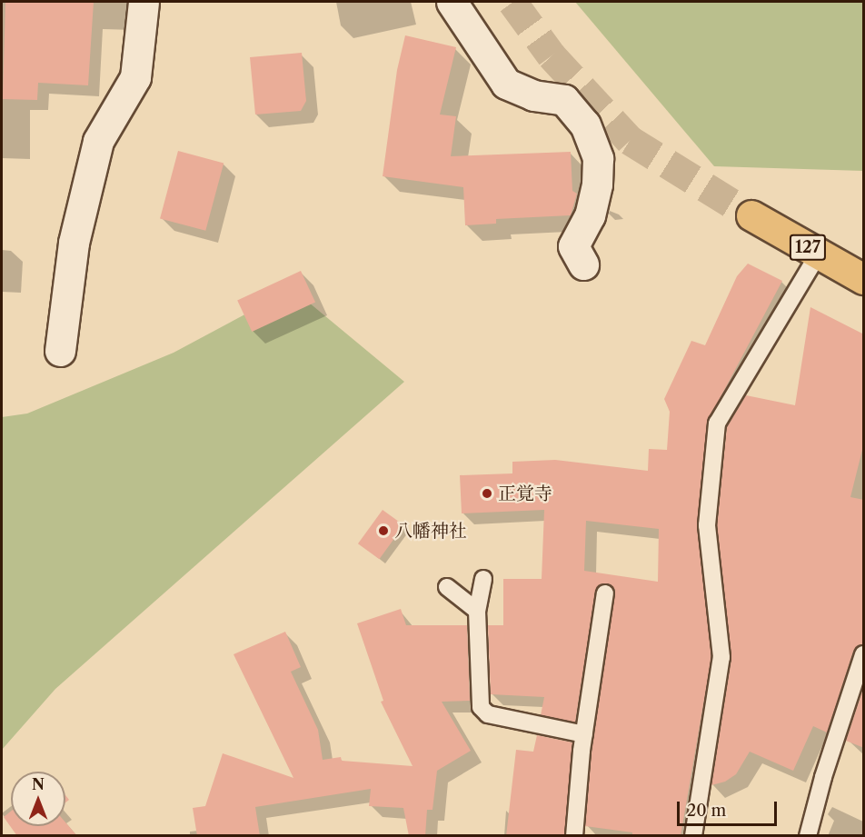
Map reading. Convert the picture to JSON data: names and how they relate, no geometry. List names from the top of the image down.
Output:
{
  "streets": {
    "highway": ["127"]
  },
  "places": ["正覚寺", "八幡神社"],
  "scale_bar": "20 m",
  "north": "top"
}
